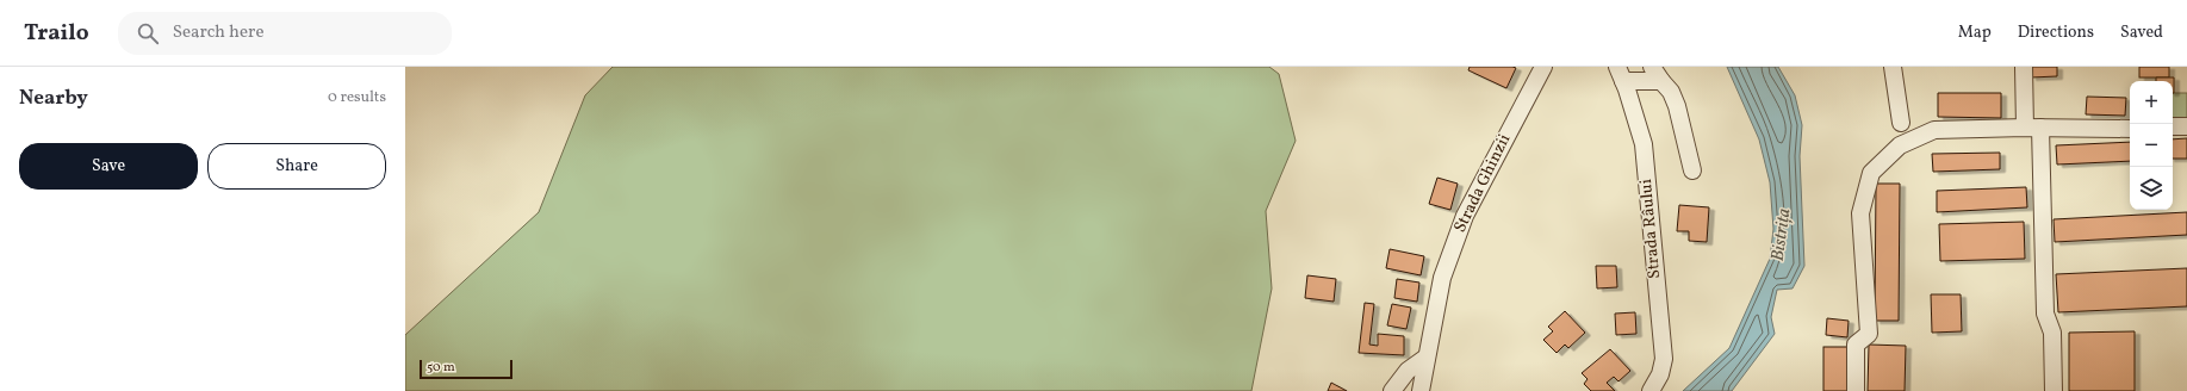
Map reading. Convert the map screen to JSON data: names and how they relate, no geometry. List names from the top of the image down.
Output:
{
  "streets": {
    "street": ["Strada Ghinzii", "Strada Râului"]
  },
  "water": ["Bistrița"],
  "scale_bar": "50 m",
  "page": {
    "header": "Trailo",
    "search": "Search here",
    "nav": ["Map", "Directions", "Saved"],
    "heading": ["Nearby", "0 results"],
    "map_buttons": ["+", "−"],
    "buttons": ["Save", "Share"],
    "scale": "50 m"
  }
}
